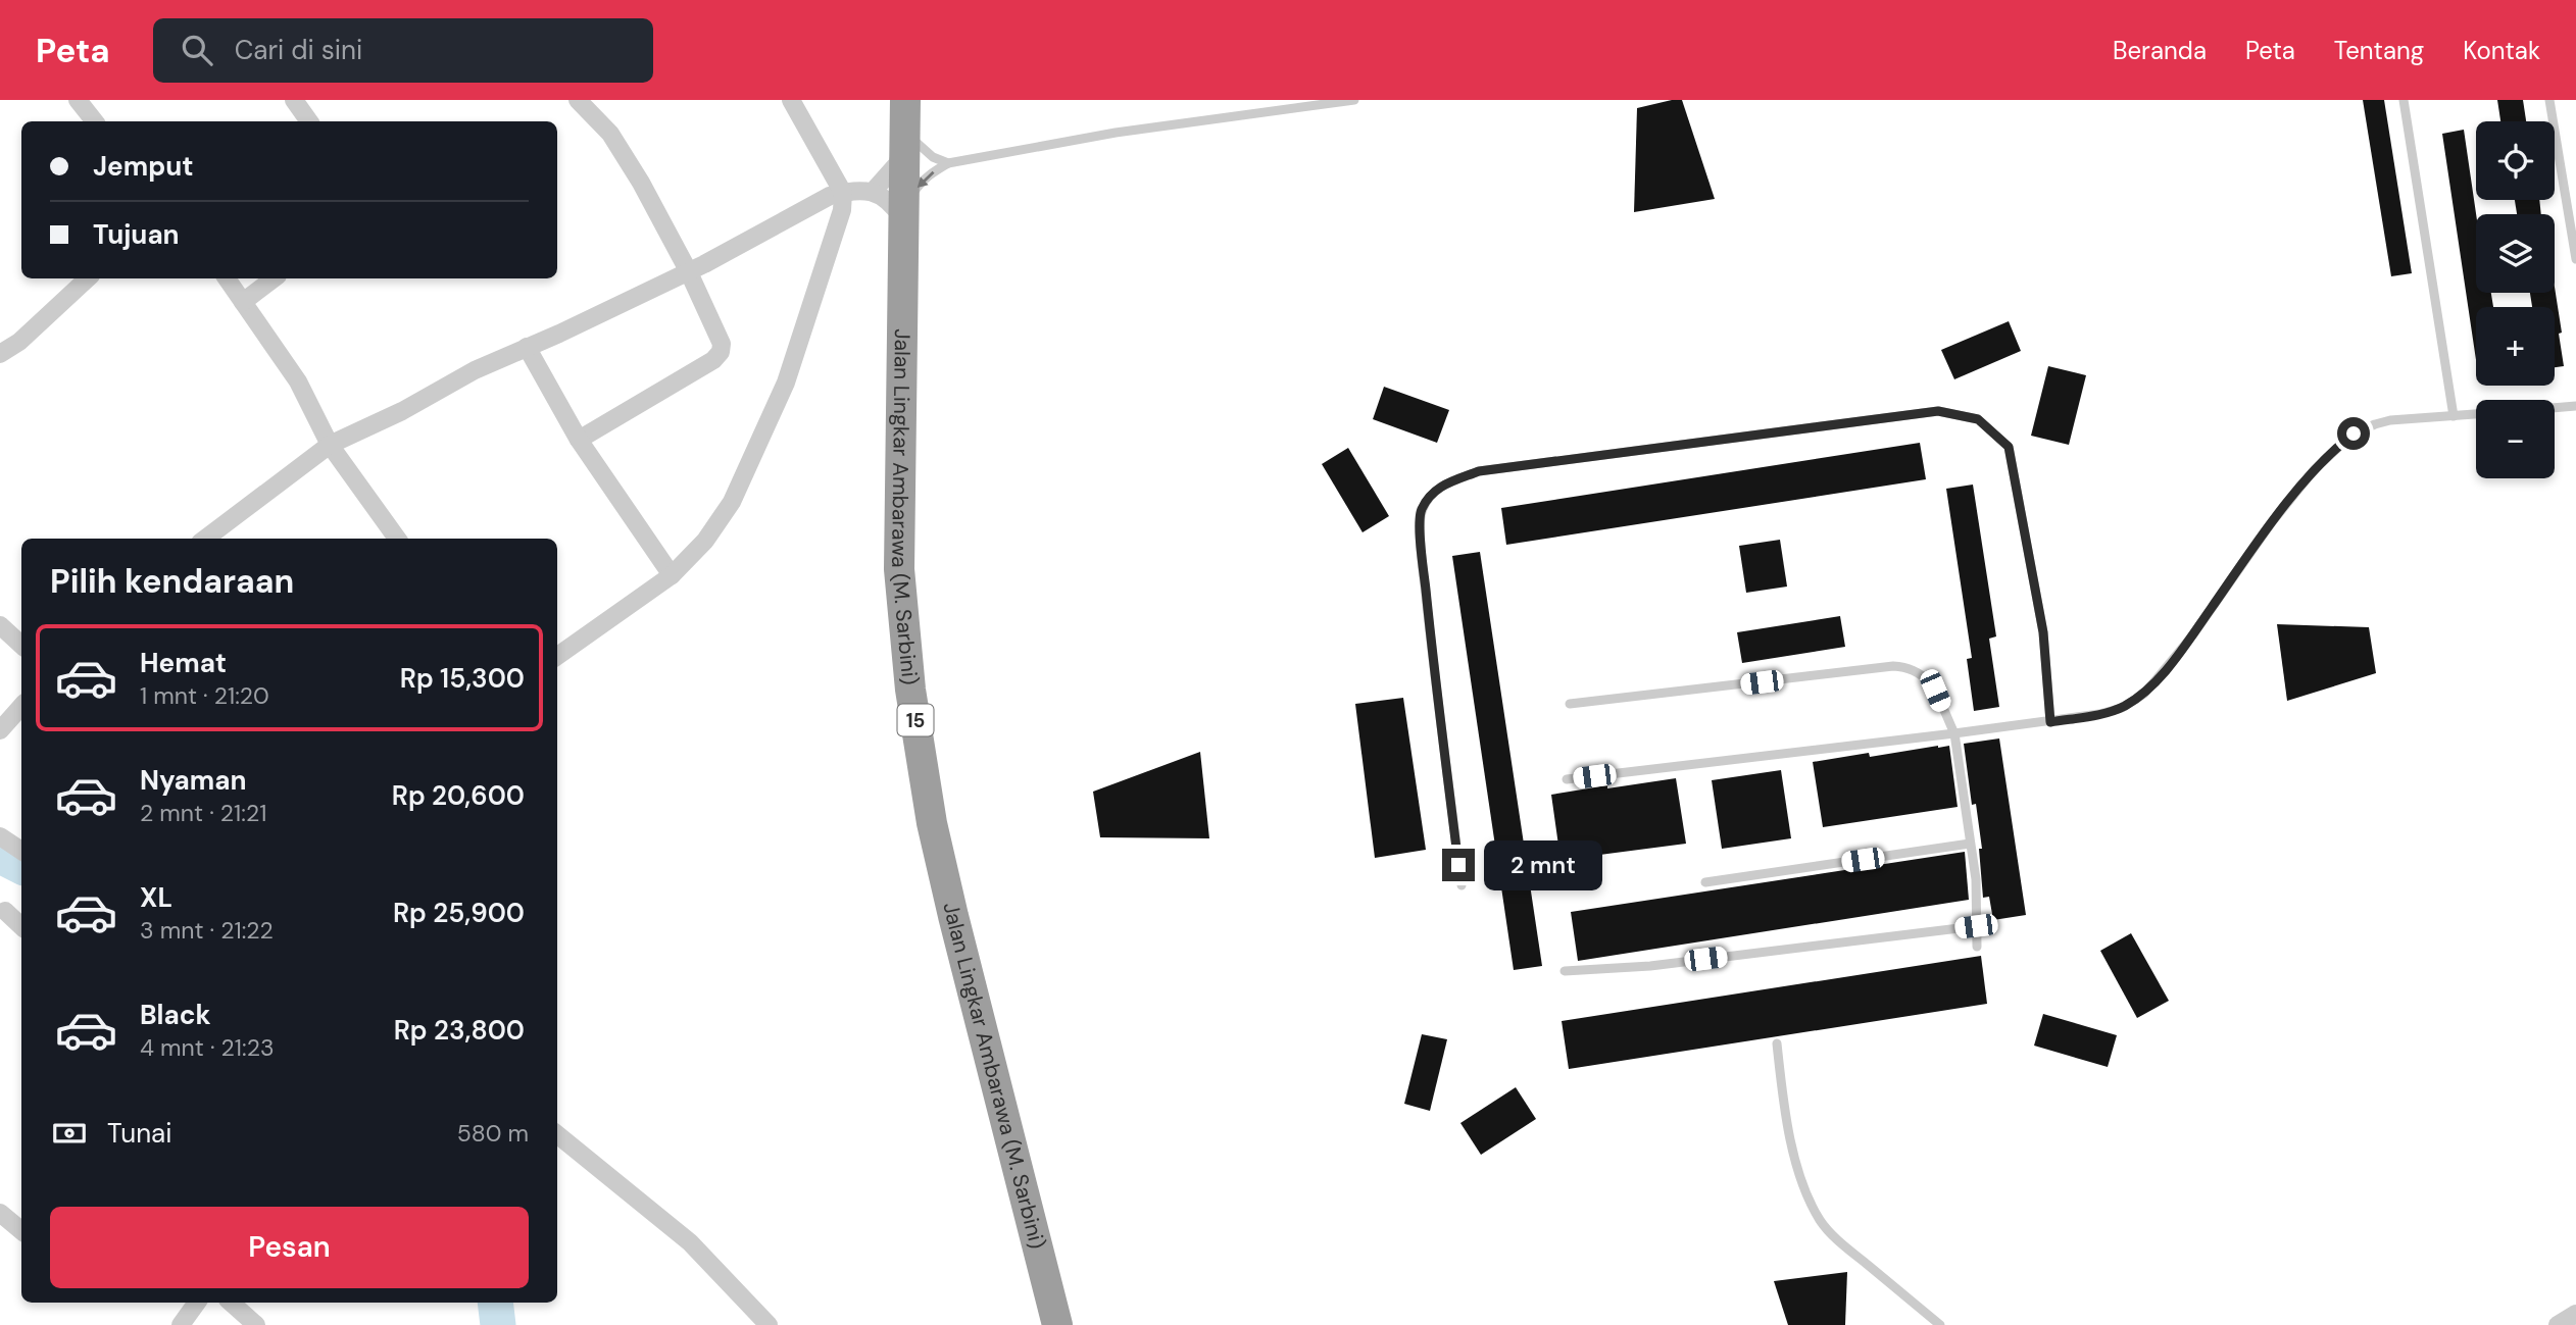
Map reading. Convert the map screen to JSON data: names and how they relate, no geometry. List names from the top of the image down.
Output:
{
  "streets": {
    "highway": ["Jalan Lingkar Ambarawa (M. Sarbini)", "15"]
  },
  "page": {
    "header": "Peta",
    "search": "Cari di sini",
    "nav": [
      "Beranda",
      "Peta",
      "Tentang",
      "Kontak"
    ],
    "map_buttons": ["+", "−"],
    "banner": ["Jemput", "Tujuan"],
    "heading": "Pilih kendaraan",
    "list": [
      {
        "name": "Hemat",
        "note": "1 mnt · 21:20",
        "value": "Rp 15,300"
      },
      {
        "name": "Nyaman",
        "note": "2 mnt · 21:21",
        "value": "Rp 20,600"
      },
      {
        "name": "XL",
        "note": "3 mnt · 21:22",
        "value": "Rp 25,900"
      },
      {
        "name": "Black",
        "note": "4 mnt · 21:23",
        "value": "Rp 23,800"
      }
    ],
    "bubble": "2 mnt",
    "pay": ["Tunai", "580 m"],
    "buttons": "Pesan"
  }
}
